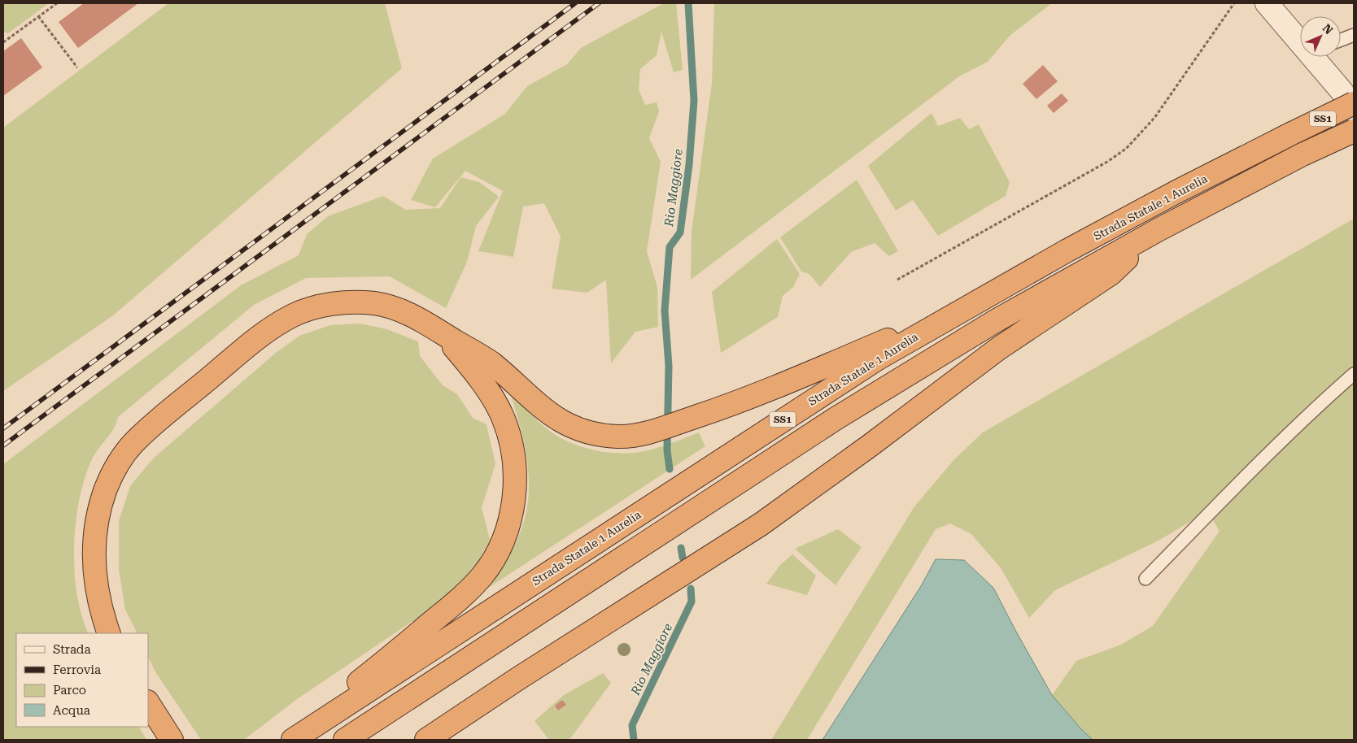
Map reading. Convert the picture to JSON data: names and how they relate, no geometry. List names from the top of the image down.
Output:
{
  "streets": {
    "highway": ["SS1", "Strada Statale 1 Aurelia"]
  },
  "water": ["Rio Maggiore"],
  "legend": [
    "Strada",
    "Ferrovia",
    "Parco",
    "Acqua"
  ],
  "north": "top right"
}
